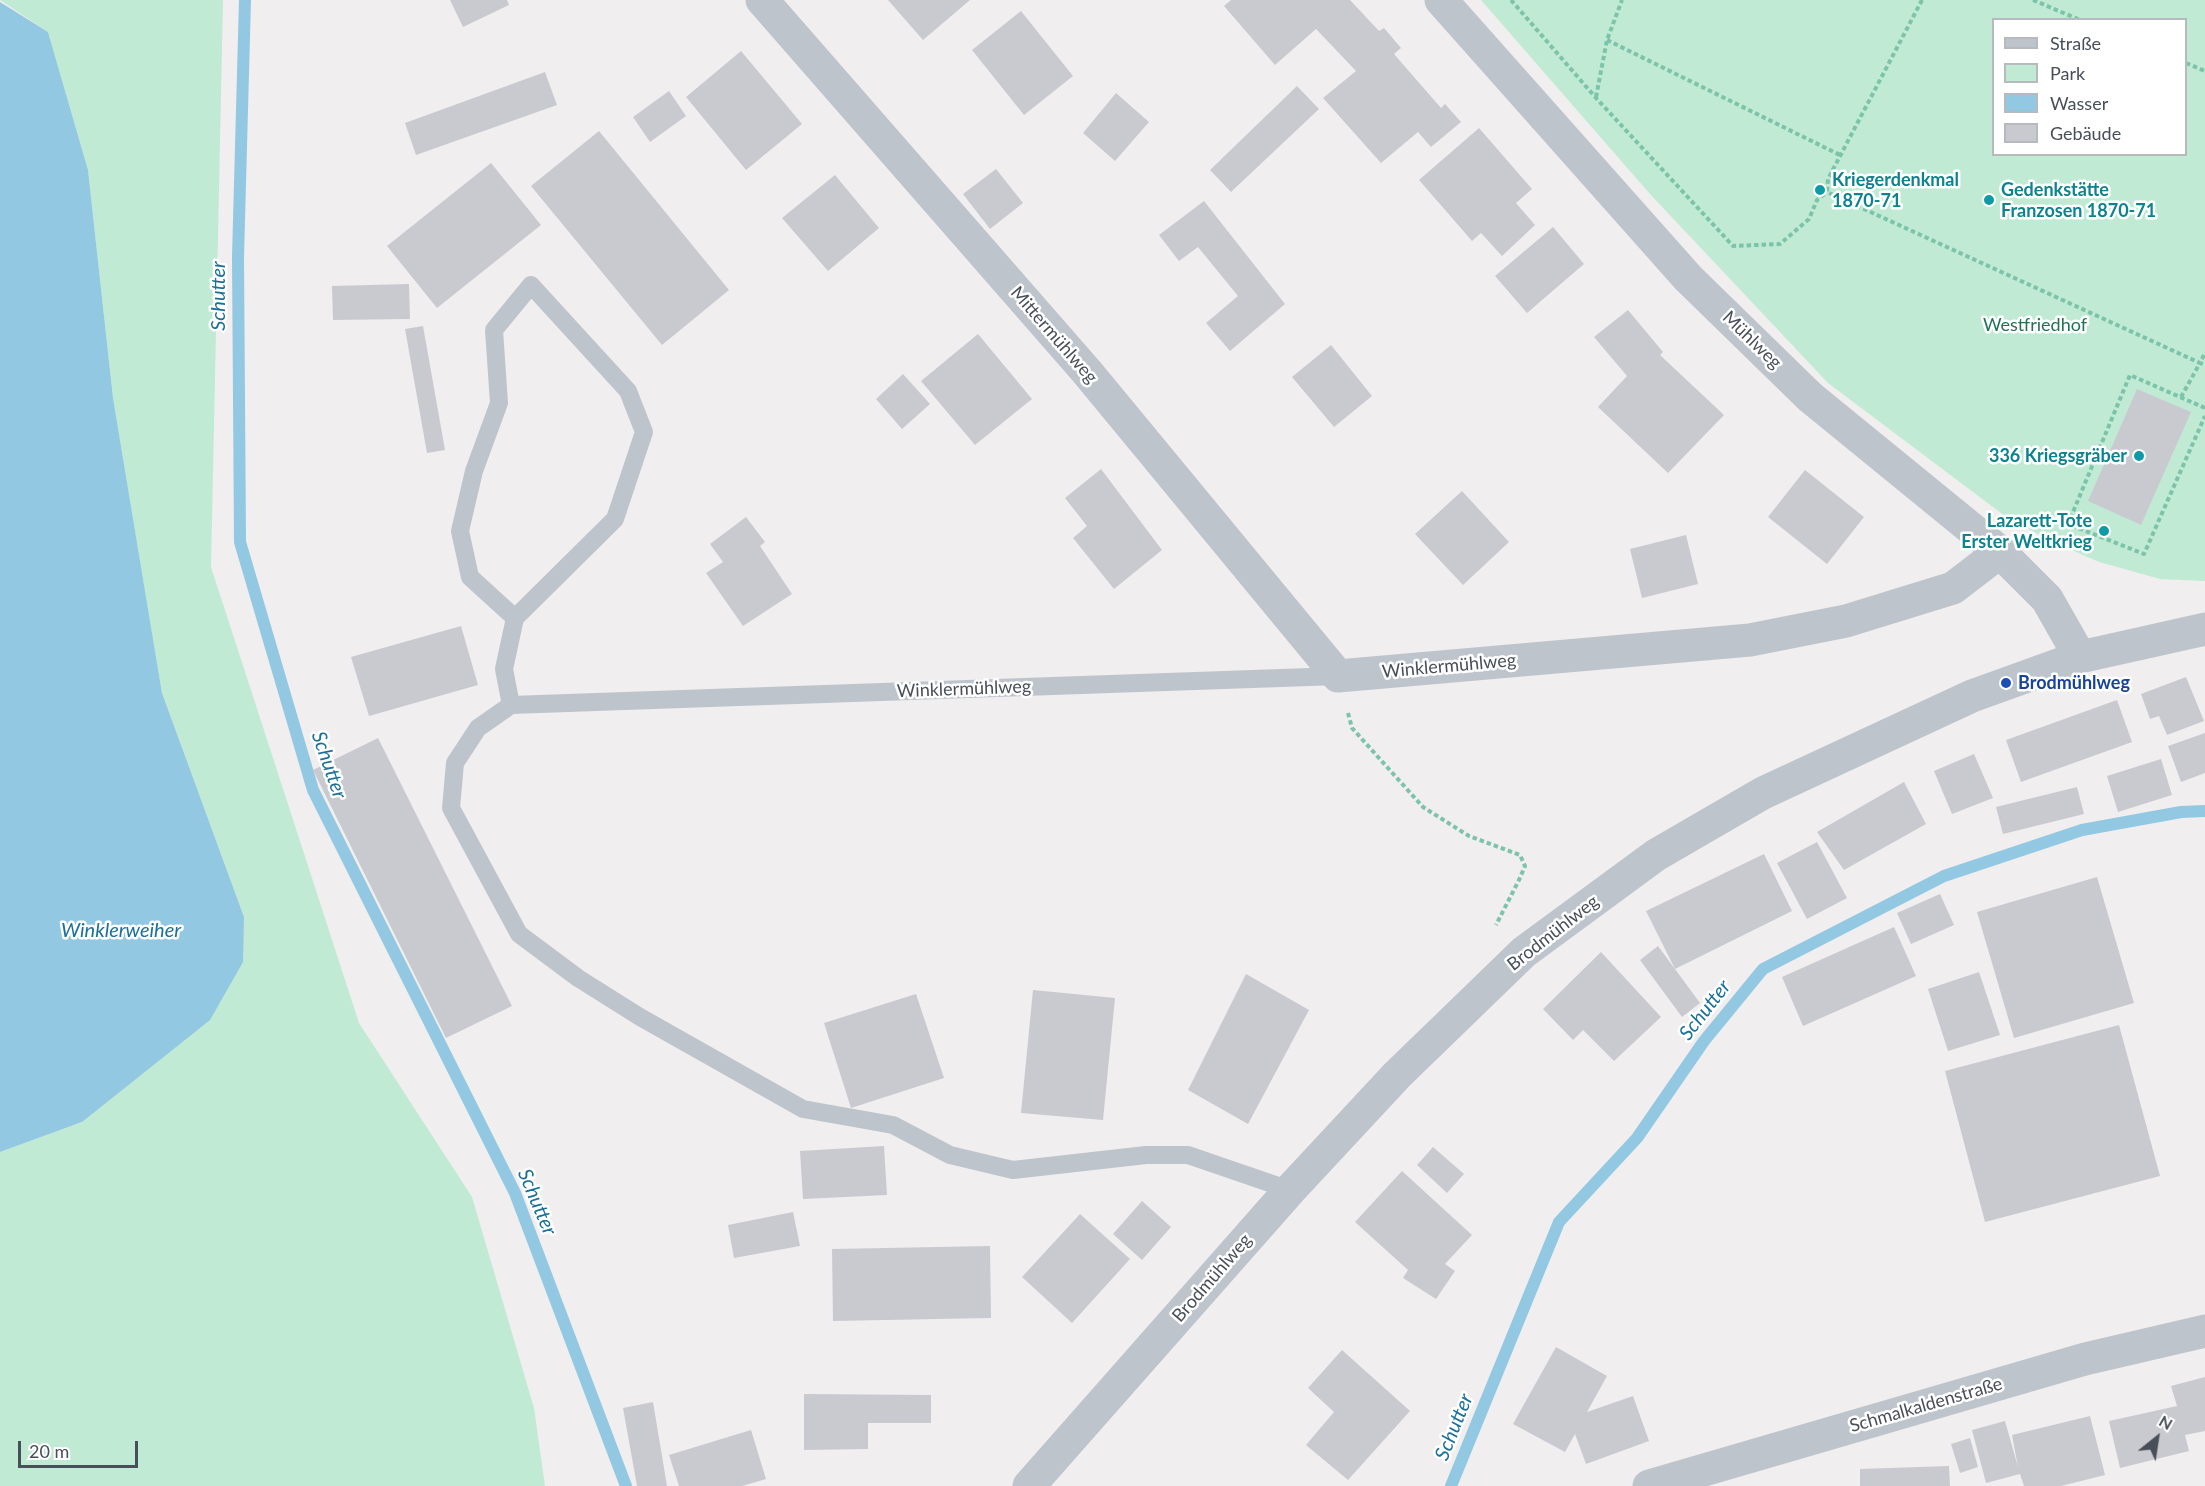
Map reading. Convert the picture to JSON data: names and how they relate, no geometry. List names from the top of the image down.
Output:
{
  "streets": {
    "street": [
      "Mittermühlweg",
      "Mühlweg",
      "Winklermühlweg",
      "Brodmühlweg",
      "Schmalkaldenstraße"
    ]
  },
  "crossings": [
    ["Mittermühlweg", "Winklermühlweg"],
    ["Mühlweg", "Winklermühlweg"],
    ["Mühlweg", "Brodmühlweg"]
  ],
  "water": ["Schutter", "Winklerweiher"],
  "parks": ["Westfriedhof"],
  "places": [
    "Kriegerdenkmal 1870-71",
    "Gedenkstätte Franzosen 1870-71",
    "336 Kriegsgräber",
    "Lazarett-Tote Erster Weltkrieg",
    "Brodmühlweg"
  ],
  "legend": [
    "Straße",
    "Park",
    "Wasser",
    "Gebäude"
  ],
  "scale_bar": "20 m",
  "north": "top right"
}
